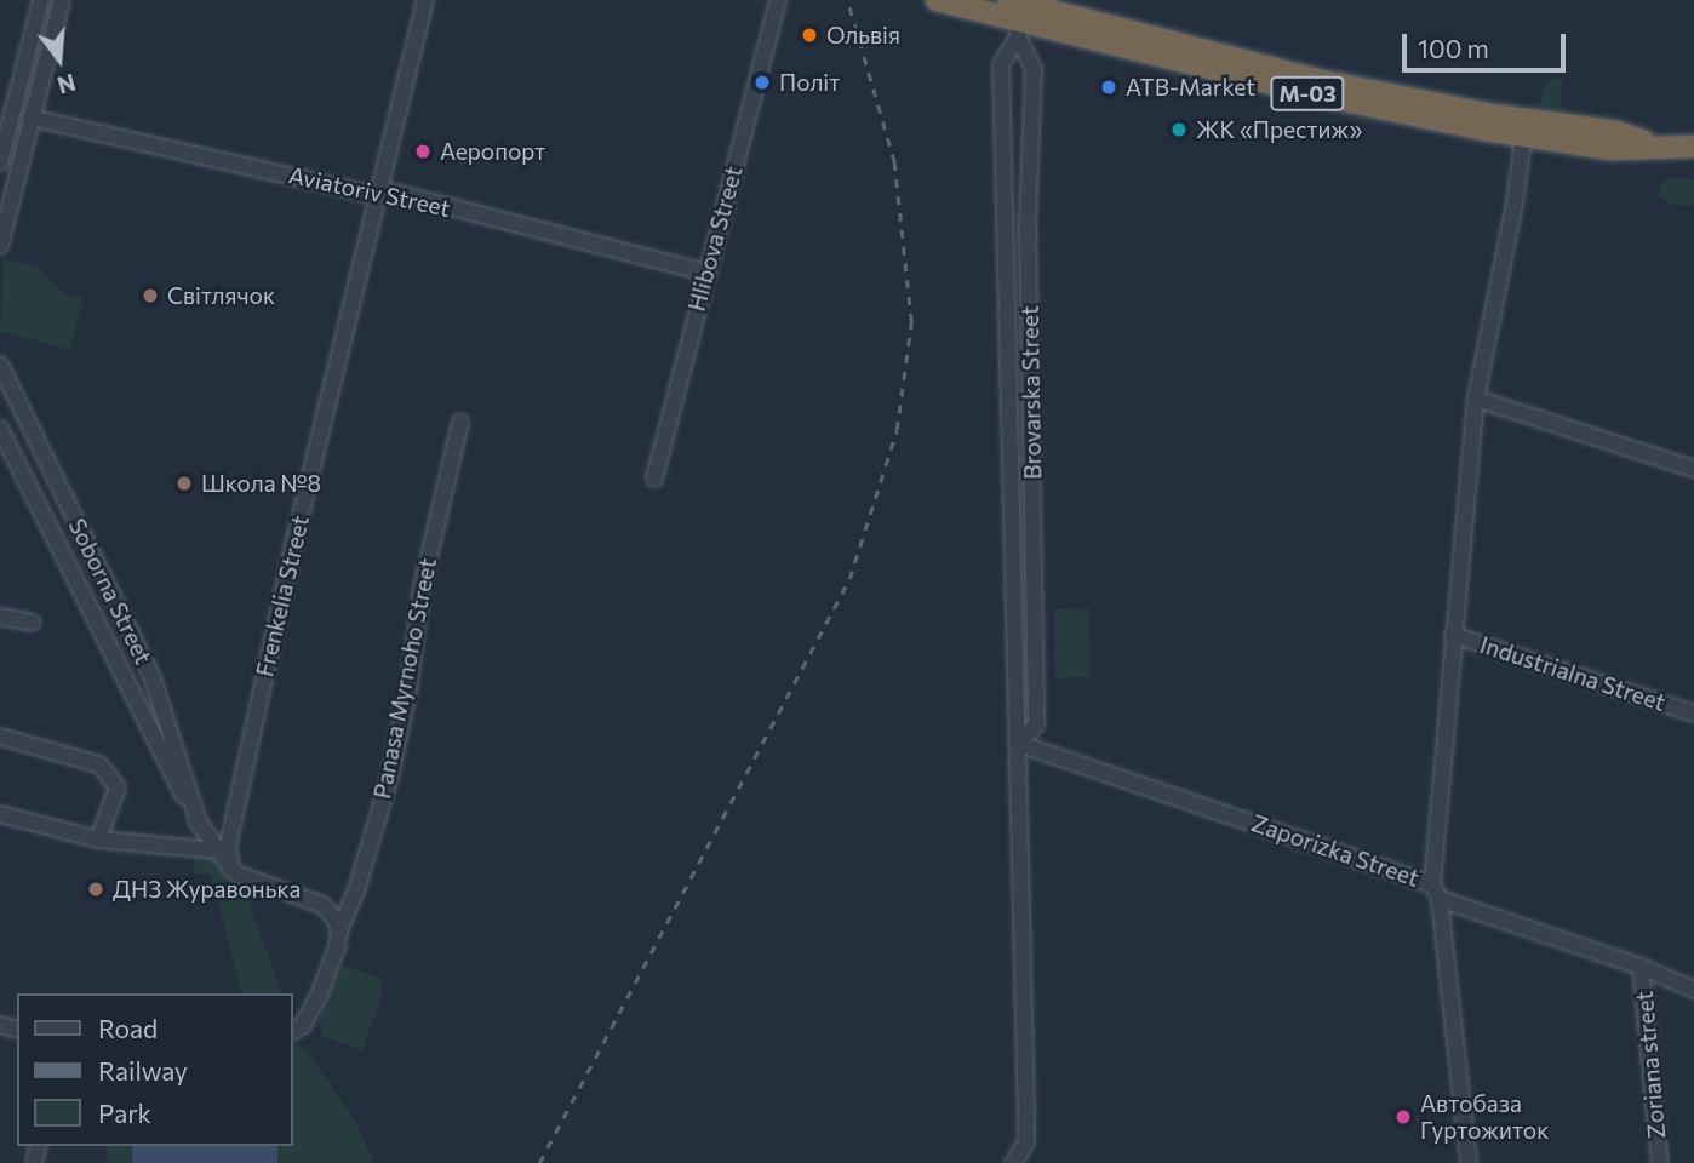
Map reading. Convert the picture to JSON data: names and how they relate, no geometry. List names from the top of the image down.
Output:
{
  "streets": {
    "highway": ["М-03"],
    "street": [
      "Aviatoriv Street",
      "Hlibova Street",
      "Brovarska Street",
      "Soborna Street",
      "Frenkelia Street",
      "Industrialna Street",
      "Panasa Myrnoho Street",
      "Zaporizka Street",
      "Zoriana street"
    ]
  },
  "crossings": [
    ["М-03", "Brovarska Street"],
    ["Aviatoriv Street", "Hlibova Street"],
    ["Aviatoriv Street", "Frenkelia Street"],
    ["Brovarska Street", "Zaporizka Street"],
    ["Soborna Street", "Frenkelia Street"]
  ],
  "places": [
    "Ольвія",
    "Політ",
    "ATB-Market",
    "ЖК «Престиж»",
    "Аеропорт",
    "Світлячок",
    "Школа №8",
    "ДНЗ Журавонька",
    "Автобаза Гуртожиток"
  ],
  "legend": ["Road", "Railway", "Park"],
  "scale_bar": "100 m",
  "north": "bottom"
}
